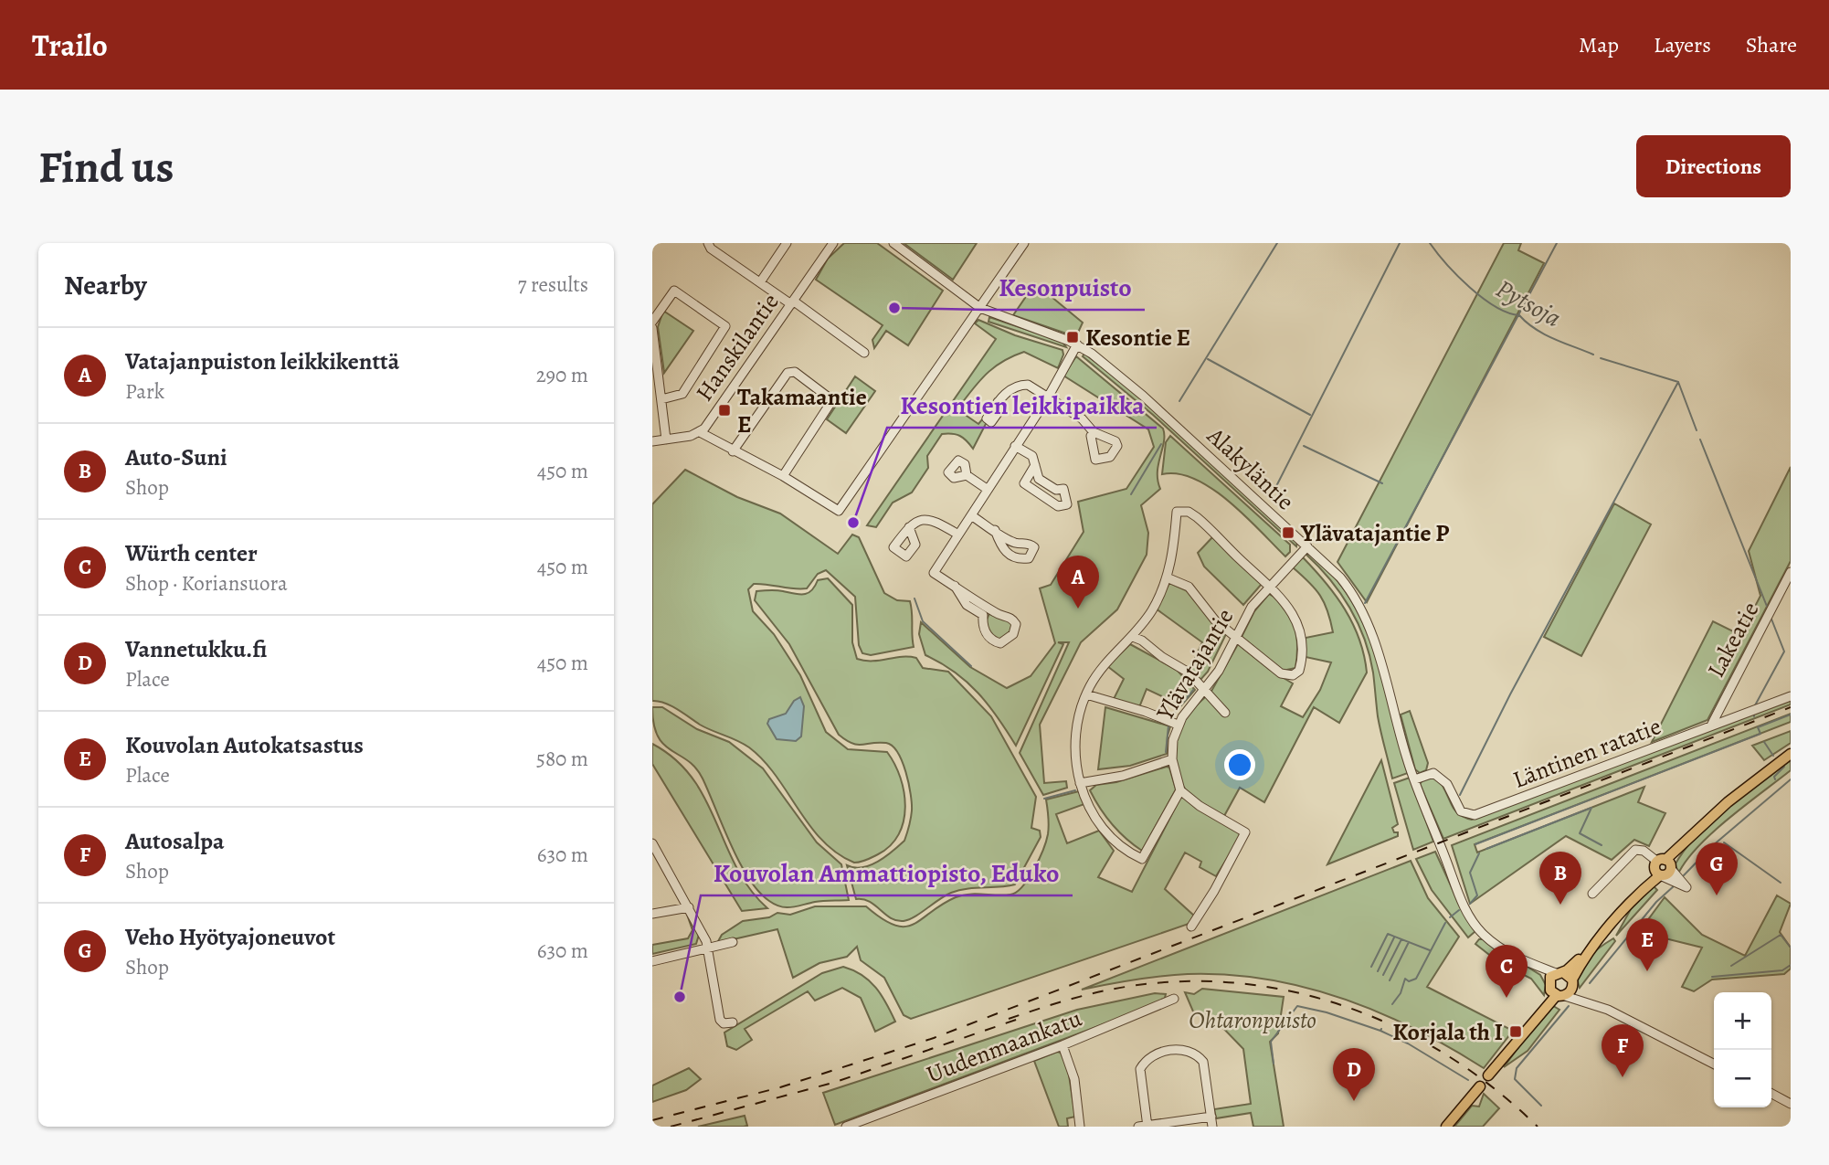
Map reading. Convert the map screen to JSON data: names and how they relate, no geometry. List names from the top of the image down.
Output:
{
  "streets": {
    "street": [
      "Hanskilantie",
      "Alakyläntie",
      "Lakeatie",
      "Ylävatajantie",
      "Läntinen ratatie",
      "Uudenmaankatu"
    ]
  },
  "crossings": [
    ["Alakyläntie", "Ylävatajantie"],
    ["Alakyläntie", "Läntinen ratatie"],
    ["Lakeatie", "Läntinen ratatie"]
  ],
  "water": ["Pytsoja"],
  "parks": ["Ohtaronpuisto"],
  "places": {
    "other": ["Kesonpuisto", "Kesontien leikkipaikka", "Kouvolan Ammattiopisto, Eduko"],
    "transit": [
      "Kesontie E",
      "Takamaantie E",
      "Ylävatajantie P",
      "Korjala th I"
    ]
  },
  "page": {
    "header": "Trailo",
    "nav": ["Map", "Layers", "Share"],
    "buttons": "Directions",
    "title": "Find us",
    "heading": ["Nearby", "7 results"],
    "list": [
      {
        "mark": "A",
        "name": "Vatajanpuiston leikkikenttä",
        "note": "Park",
        "value": "290 m"
      },
      {
        "mark": "B",
        "name": "Auto-Suni",
        "note": "Shop",
        "value": "450 m"
      },
      {
        "mark": "C",
        "name": "Würth center",
        "note": "Shop · Koriansuora",
        "value": "450 m"
      },
      {
        "mark": "D",
        "name": "Vannetukku.fi",
        "note": "Place",
        "value": "450 m"
      },
      {
        "mark": "E",
        "name": "Kouvolan Autokatsastus",
        "note": "Place",
        "value": "580 m"
      },
      {
        "mark": "F",
        "name": "Autosalpa",
        "note": "Shop",
        "value": "630 m"
      },
      {
        "mark": "G",
        "name": "Veho Hyötyajoneuvot",
        "note": "Shop",
        "value": "630 m"
      }
    ],
    "pins": [
      "A",
      "G",
      "B",
      "E",
      "C",
      "F",
      "D"
    ],
    "map_buttons": ["+", "−"]
  }
}
